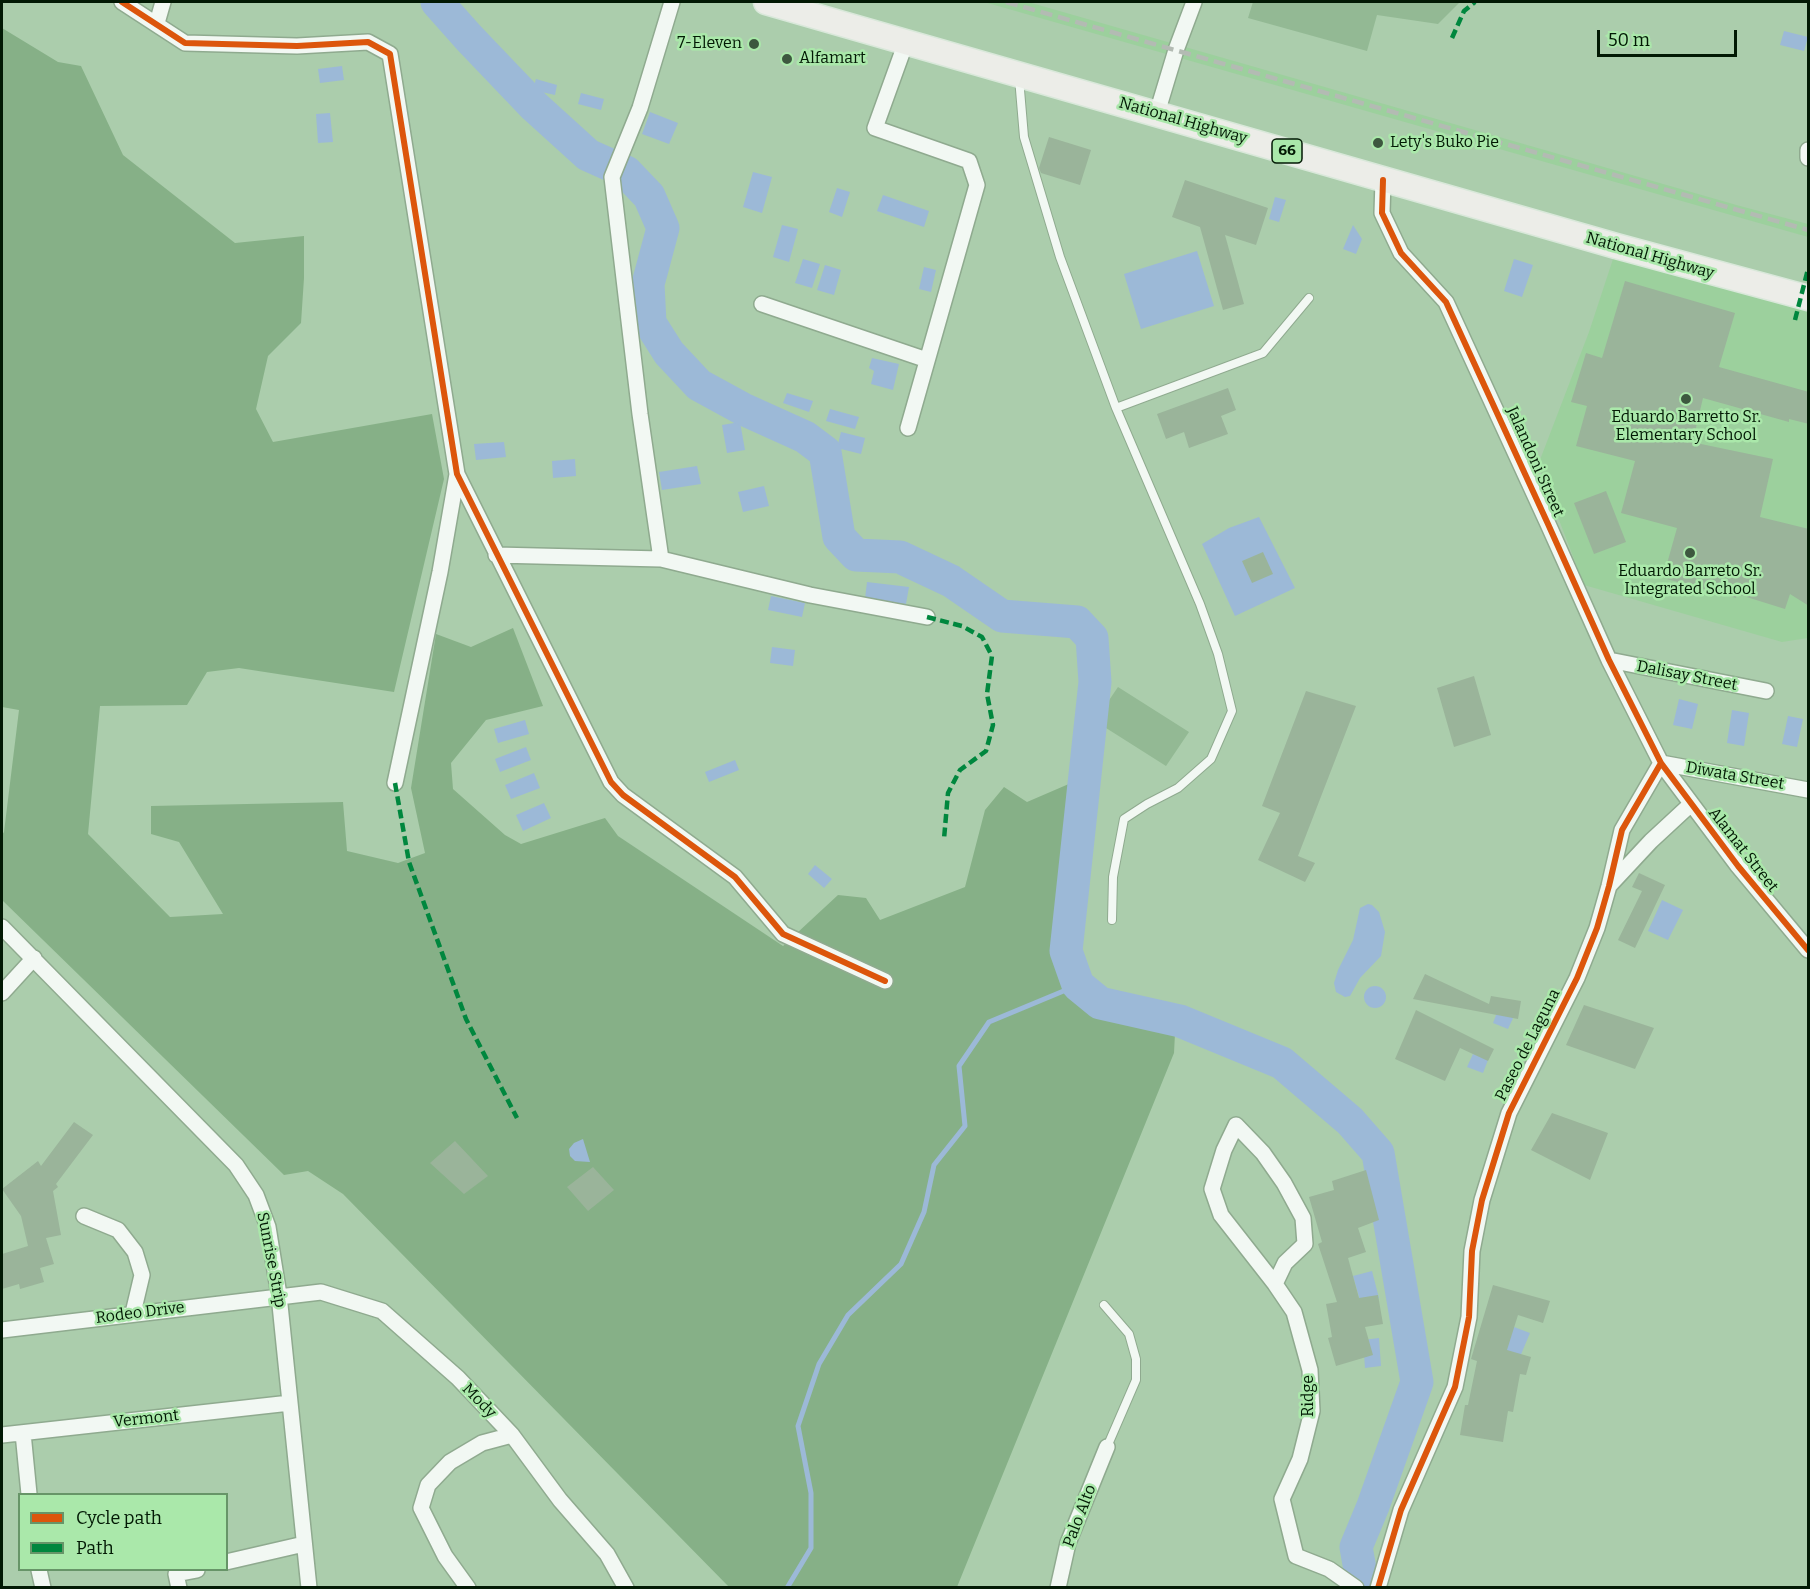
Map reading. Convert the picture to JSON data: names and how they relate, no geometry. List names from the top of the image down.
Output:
{
  "streets": {
    "main road": ["National Highway", "66"],
    "street": [
      "Jalandoni Street",
      "Dalisay Street",
      "Diwata Street",
      "Alamat Street",
      "Paseo de Laguna",
      "Sunrise Strip",
      "Rodeo Drive",
      "Ridge",
      "Mody",
      "Vermont",
      "Palo Alto"
    ]
  },
  "crossings": [
    ["National Highway", "Jalandoni Street"],
    ["Jalandoni Street", "Dalisay Street"],
    ["Jalandoni Street", "Diwata Street"],
    ["Jalandoni Street", "Alamat Street"],
    ["Jalandoni Street", "Paseo de Laguna"],
    ["Diwata Street", "Alamat Street"],
    ["Diwata Street", "Paseo de Laguna"],
    ["Alamat Street", "Paseo de Laguna"],
    ["Sunrise Strip", "Rodeo Drive"],
    ["Sunrise Strip", "Mody"],
    ["Sunrise Strip", "Vermont"],
    ["Rodeo Drive", "Mody"]
  ],
  "places": [
    "7-Eleven",
    "Alfamart",
    "Lety's Buko Pie",
    "Eduardo Barretto Sr. Elementary School",
    "Eduardo Barreto Sr. Integrated School"
  ],
  "legend": ["Cycle path", "Path"],
  "scale_bar": "50 m"
}
